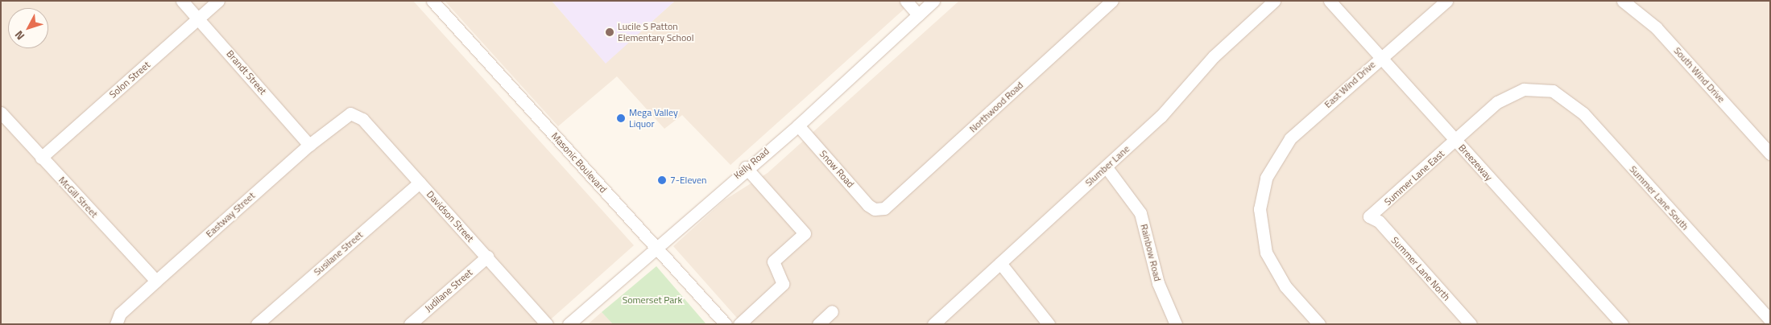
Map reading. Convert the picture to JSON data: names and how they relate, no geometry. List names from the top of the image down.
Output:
{
  "streets": {
    "street": [
      "Brandt Street",
      "South Wind Drive",
      "Solon Street",
      "East Wind Drive",
      "Northwood Road",
      "Masonic Boulevard",
      "Breezeway",
      "Kelly Road",
      "Slumber Lane",
      "Snow Road",
      "Summer Lane East",
      "McGill Street",
      "Summer Lane South",
      "Eastway Street",
      "Davidson Street",
      "Rainbow Road",
      "Susilane Street",
      "Summer Lane North",
      "Judilane Street"
    ]
  },
  "crossings": [
    ["Brandt Street", "Solon Street"],
    ["Brandt Street", "Eastway Street"],
    ["Solon Street", "McGill Street"],
    ["East Wind Drive", "Breezeway"],
    ["Northwood Road", "Snow Road"],
    ["Masonic Boulevard", "Kelly Road"],
    ["Breezeway", "Summer Lane East"],
    ["Kelly Road", "Snow Road"],
    ["Slumber Lane", "Rainbow Road"],
    ["Summer Lane East", "Summer Lane South"],
    ["Summer Lane East", "Summer Lane North"],
    ["McGill Street", "Eastway Street"],
    ["Eastway Street", "Davidson Street"],
    ["Davidson Street", "Susilane Street"],
    ["Davidson Street", "Judilane Street"]
  ],
  "parks": ["Somerset Park"],
  "places": ["Lucile S Patton Elementary School", "Mega Valley Liquor", "7-Eleven"],
  "north": "bottom left"
}
